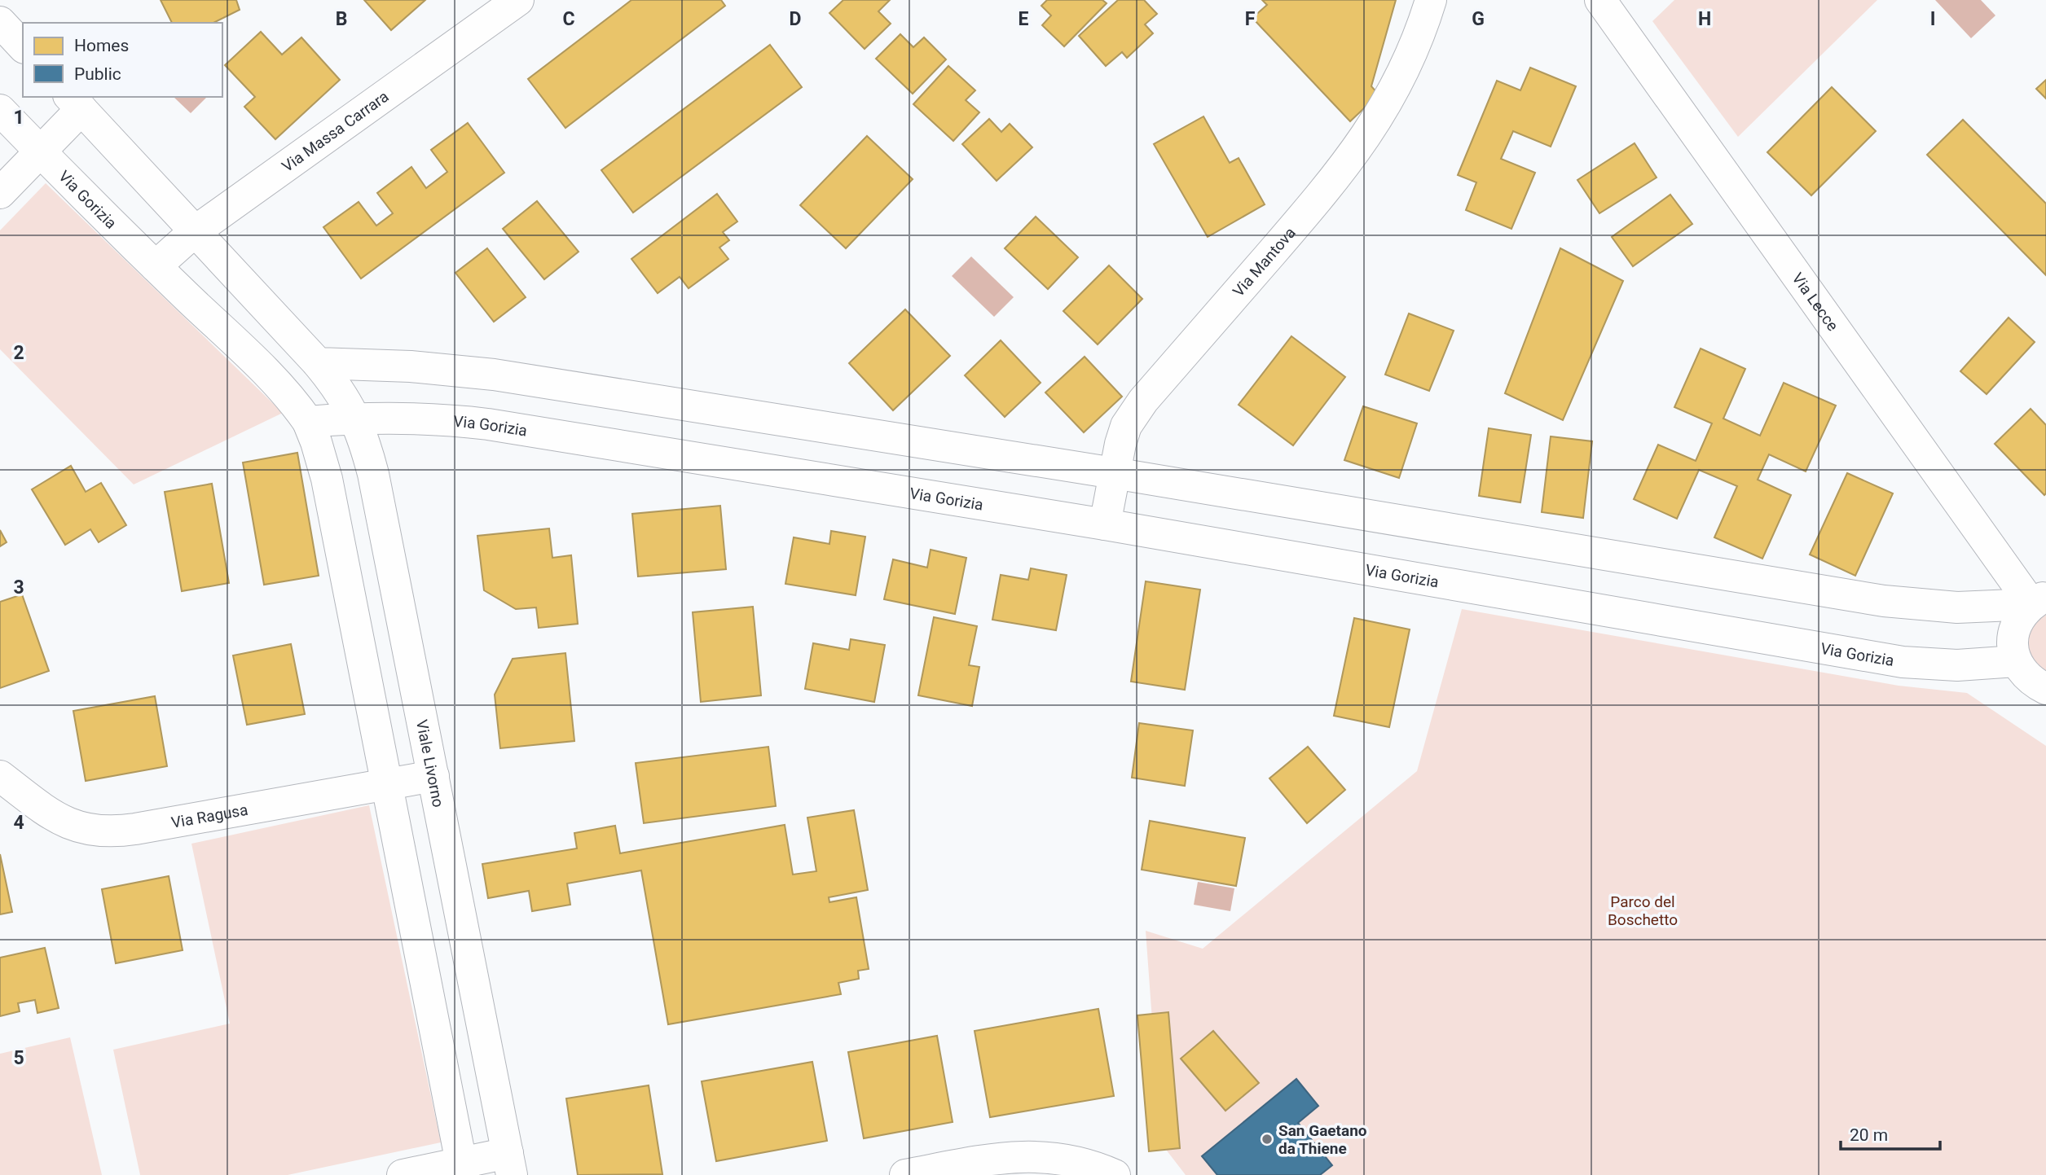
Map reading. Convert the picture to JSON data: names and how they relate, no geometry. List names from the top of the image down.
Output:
{
  "streets": {
    "street": [
      "Via Massa Carrara",
      "Via Gorizia",
      "Via Mantova",
      "Via Lecce",
      "Viale Livorno",
      "Via Ragusa"
    ]
  },
  "crossings": [
    ["Via Massa Carrara", "Via Gorizia"],
    ["Via Gorizia", "Via Mantova"],
    ["Via Gorizia", "Viale Livorno"],
    ["Viale Livorno", "Via Ragusa"]
  ],
  "parks": ["Parco del Boschetto"],
  "places": ["San Gaetano da Thiene"],
  "legend": ["Homes", "Public"],
  "scale_bar": "20 m",
  "grid": {
    "columns": [
      "B",
      "C",
      "D",
      "E",
      "F",
      "G",
      "H",
      "I"
    ],
    "rows": [
      "1",
      "2",
      "3",
      "4",
      "5"
    ]
  }
}
